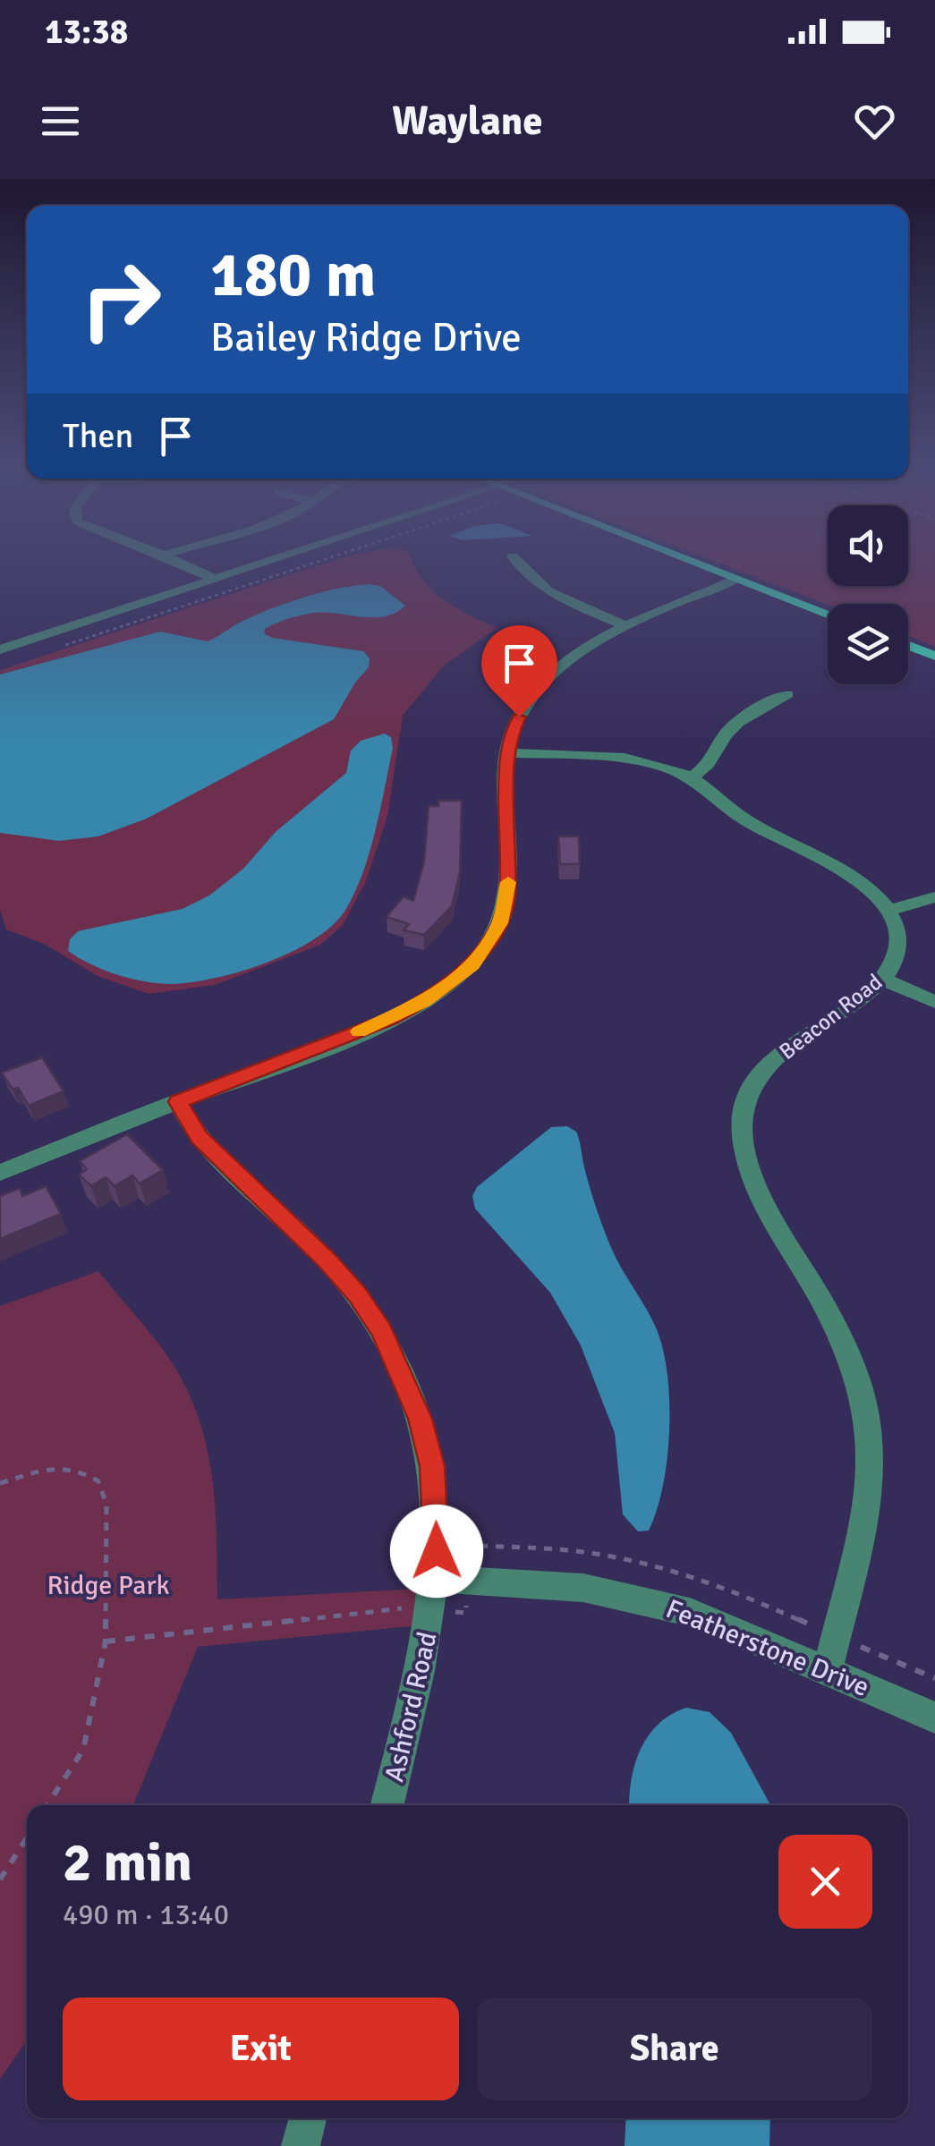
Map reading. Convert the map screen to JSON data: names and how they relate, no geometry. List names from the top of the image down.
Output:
{
  "streets": {
    "street": ["Beacon Road", "Featherstone Drive", "Ashford Road"]
  },
  "crossings": [
    ["Beacon Road", "Featherstone Drive"],
    ["Featherstone Drive", "Ashford Road"]
  ],
  "parks": ["Ridge Park"],
  "page": {
    "status": "13:38",
    "header": "Waylane",
    "turn": ["180 m", "Bailey Ridge Drive"],
    "then": "Then",
    "heading": ["2 min", "490 m · 13:40"],
    "buttons": ["Exit", "Share"]
  }
}
